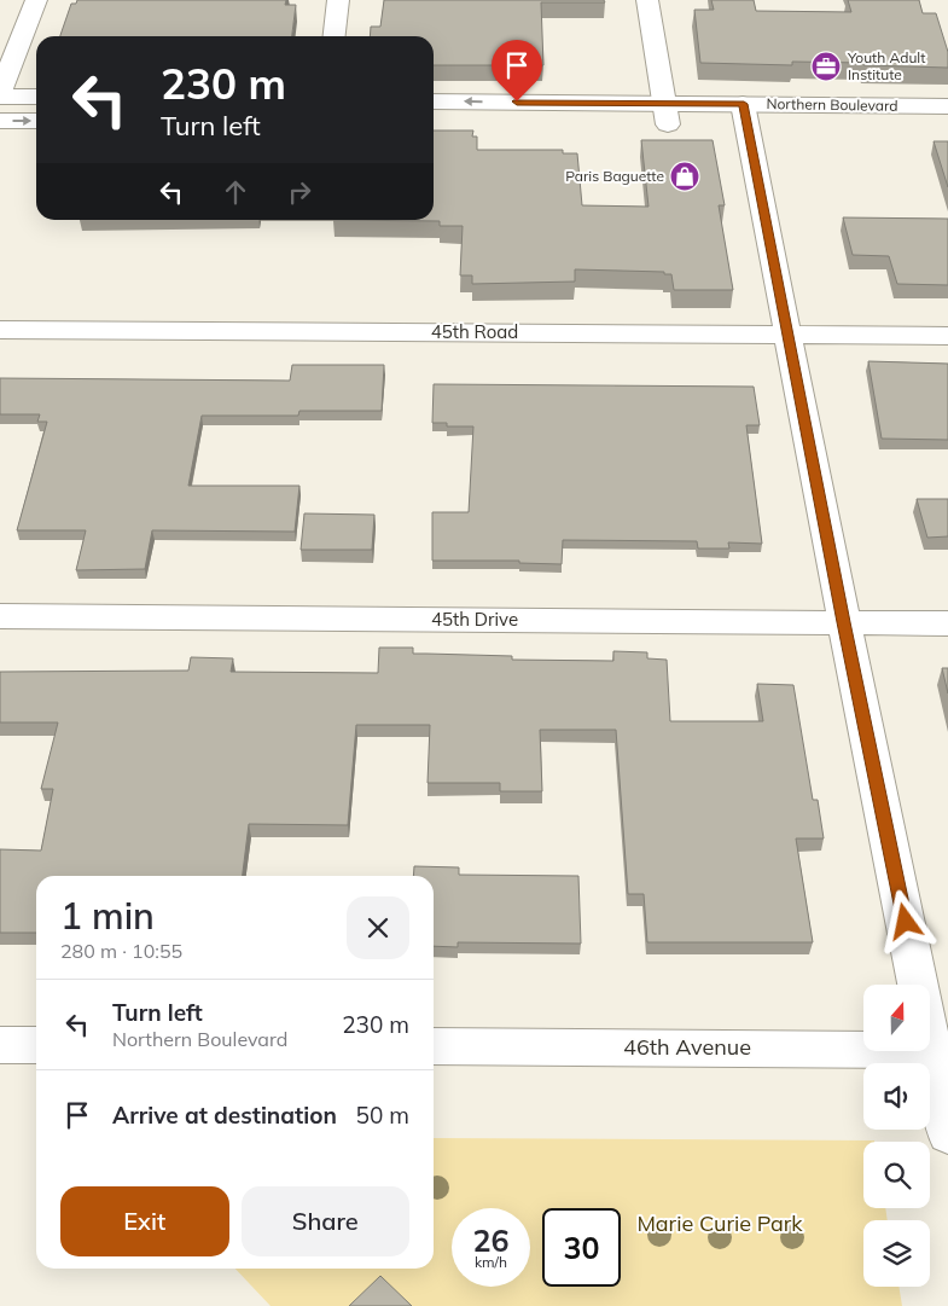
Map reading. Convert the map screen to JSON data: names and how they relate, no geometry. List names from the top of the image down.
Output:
{
  "streets": {
    "street": [
      "Northern Boulevard",
      "45th Road",
      "45th Drive",
      "46th Avenue"
    ]
  },
  "parks": ["Marie Curie Park"],
  "places": {
    "office": ["Youth Adult Institute"],
    "shop": ["Paris Baguette"]
  },
  "north": "top",
  "page": {
    "turn": ["230 m", "Turn left"],
    "heading": ["1 min", "280 m · 10:55"],
    "list": [
      {
        "name": "Turn left",
        "note": "Northern Boulevard",
        "value": "230 m"
      },
      {
        "name": "Arrive at destination",
        "value": "50 m"
      }
    ],
    "buttons": ["Exit", "Share"],
    "speed": "26 km/h",
    "limit": "30"
  }
}
